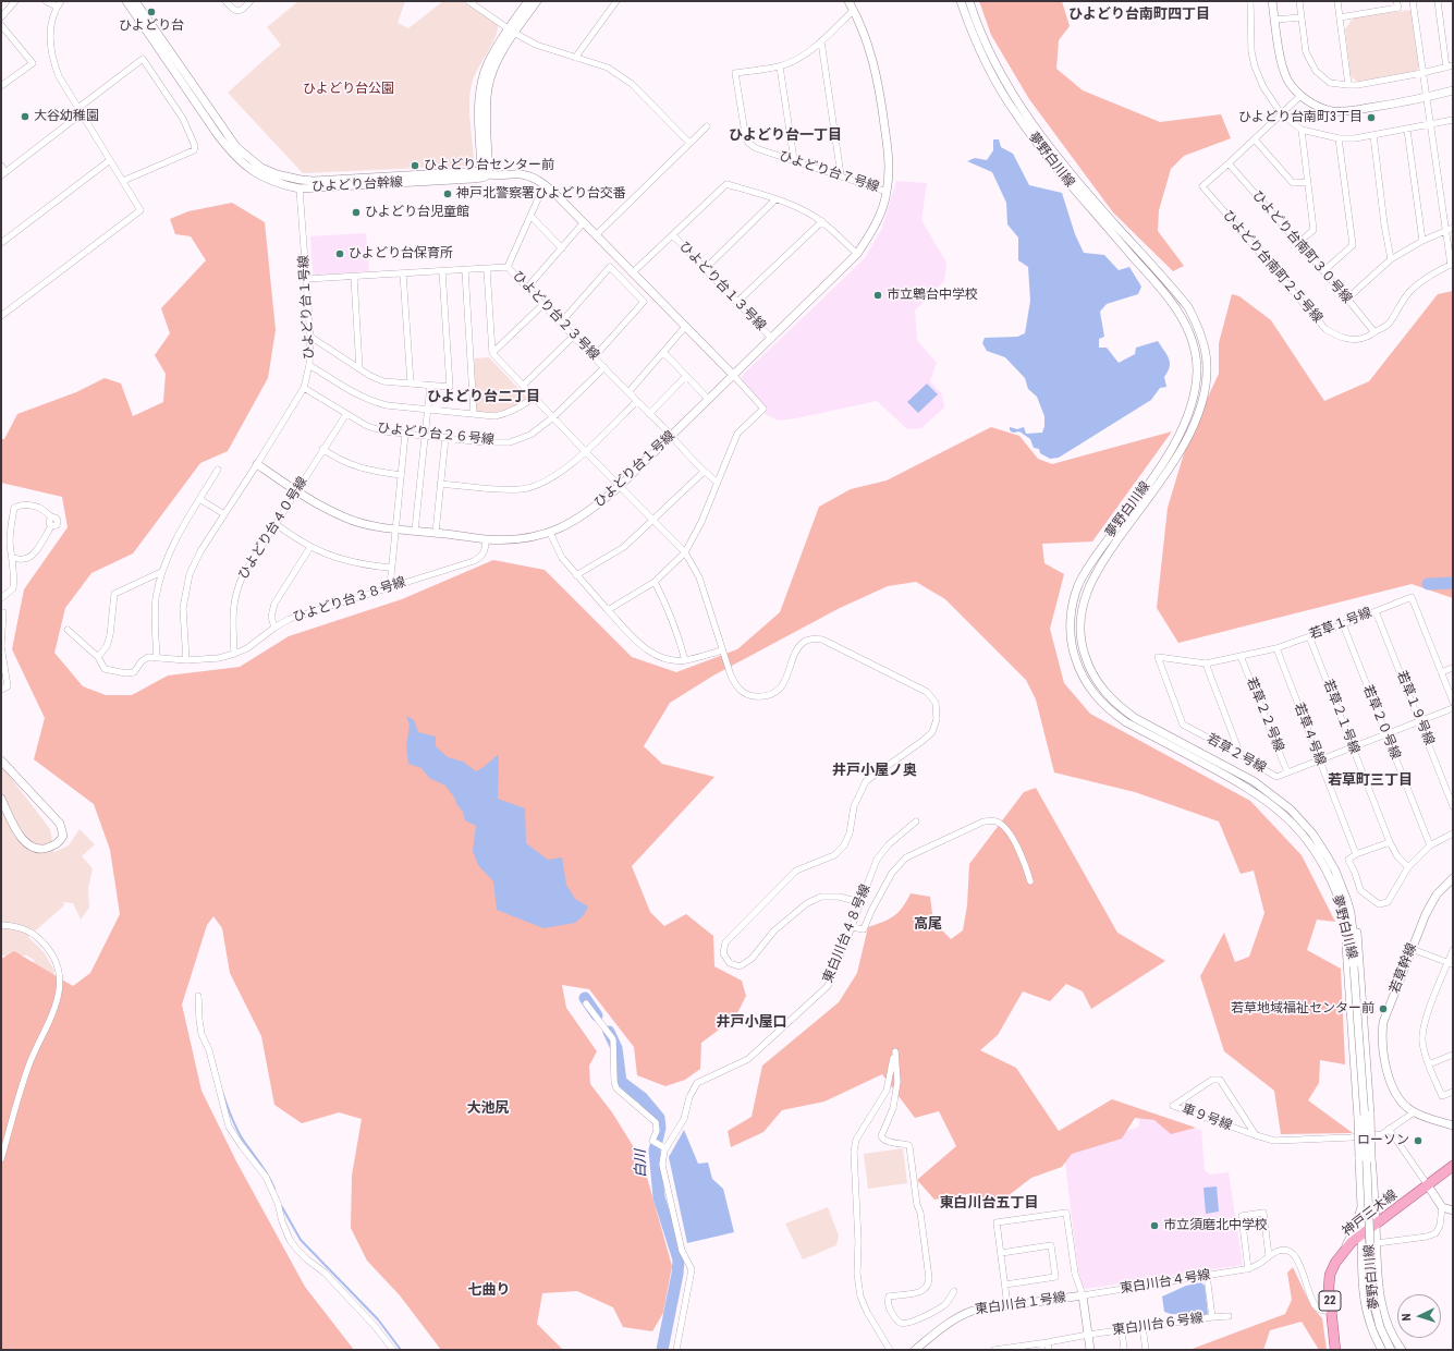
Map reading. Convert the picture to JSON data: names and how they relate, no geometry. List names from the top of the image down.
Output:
{
  "streets": {
    "main road": ["神戸三木線", "22"],
    "street": [
      "夢野白川線",
      "ひよどり台７号線",
      "ひよどり台幹線",
      "ひよどり台南町３０号線",
      "ひよどり台南町２５号線",
      "ひよどり台１３号線",
      "ひよどり台１号線",
      "ひよどり台２３号線",
      "ひよどり台２６号線",
      "ひよどり台４０号線",
      "ひよどり台３８号線",
      "若草１号線",
      "若草１９号線",
      "若草２２号線",
      "若草２１号線",
      "若草２０号線",
      "若草４号線",
      "若草２号線",
      "東白川台４８号線",
      "若草幹線",
      "車９号線",
      "東白川台４号線",
      "東白川台１号線",
      "東白川台６号線"
    ]
  },
  "crossings": [
    ["ひよどり台７号線", "ひよどり台１号線"],
    ["ひよどり台幹線", "ひよどり台１号線"],
    ["ひよどり台南町３０号線", "ひよどり台南町２５号線"],
    ["ひよどり台１３号線", "ひよどり台１号線"],
    ["ひよどり台１号線", "ひよどり台２３号線"],
    ["ひよどり台１号線", "ひよどり台２６号線"],
    ["ひよどり台１号線", "ひよどり台４０号線"],
    ["ひよどり台１号線", "ひよどり台３８号線"],
    ["ひよどり台２３号線", "ひよどり台２６号線"],
    ["ひよどり台２６号線", "ひよどり台４０号線"],
    ["ひよどり台４０号線", "ひよどり台３８号線"],
    ["若草１号線", "若草１９号線"],
    ["若草１号線", "若草２２号線"],
    ["若草１号線", "若草２１号線"],
    ["若草１号線", "若草２０号線"],
    ["若草１号線", "若草４号線"],
    ["若草１号線", "若草２号線"],
    ["若草１９号線", "若草２号線"],
    ["若草２２号線", "若草２号線"],
    ["若草２１号線", "若草２号線"],
    ["若草２０号線", "若草２号線"],
    ["若草４号線", "若草２号線"],
    ["若草幹線", "車９号線"],
    ["東白川台４号線", "東白川台１号線"],
    ["東白川台４号線", "東白川台６号線"],
    ["東白川台１号線", "東白川台６号線"]
  ],
  "districts": [
    "ひよどり台南町四丁目",
    "ひよどり台一丁目",
    "ひよどり台二丁目",
    "井戸小屋ノ奥",
    "若草町三丁目",
    "高尾",
    "井戸小屋口",
    "大池尻",
    "東白川台五丁目",
    "七曲り"
  ],
  "water": ["白川"],
  "parks": ["ひよどり台公園"],
  "places": [
    "ひよどり台",
    "大谷幼稚園",
    "ひよどり台南町3丁目",
    "ひよどり台センター前",
    "神戸北警察署ひよどり台交番",
    "ひよどり台児童館",
    "ひよどり台保育所",
    "市立鵯台中学校",
    "若草地域福祉センター前",
    "ローソン",
    "市立須磨北中学校"
  ],
  "north": "left"
}
